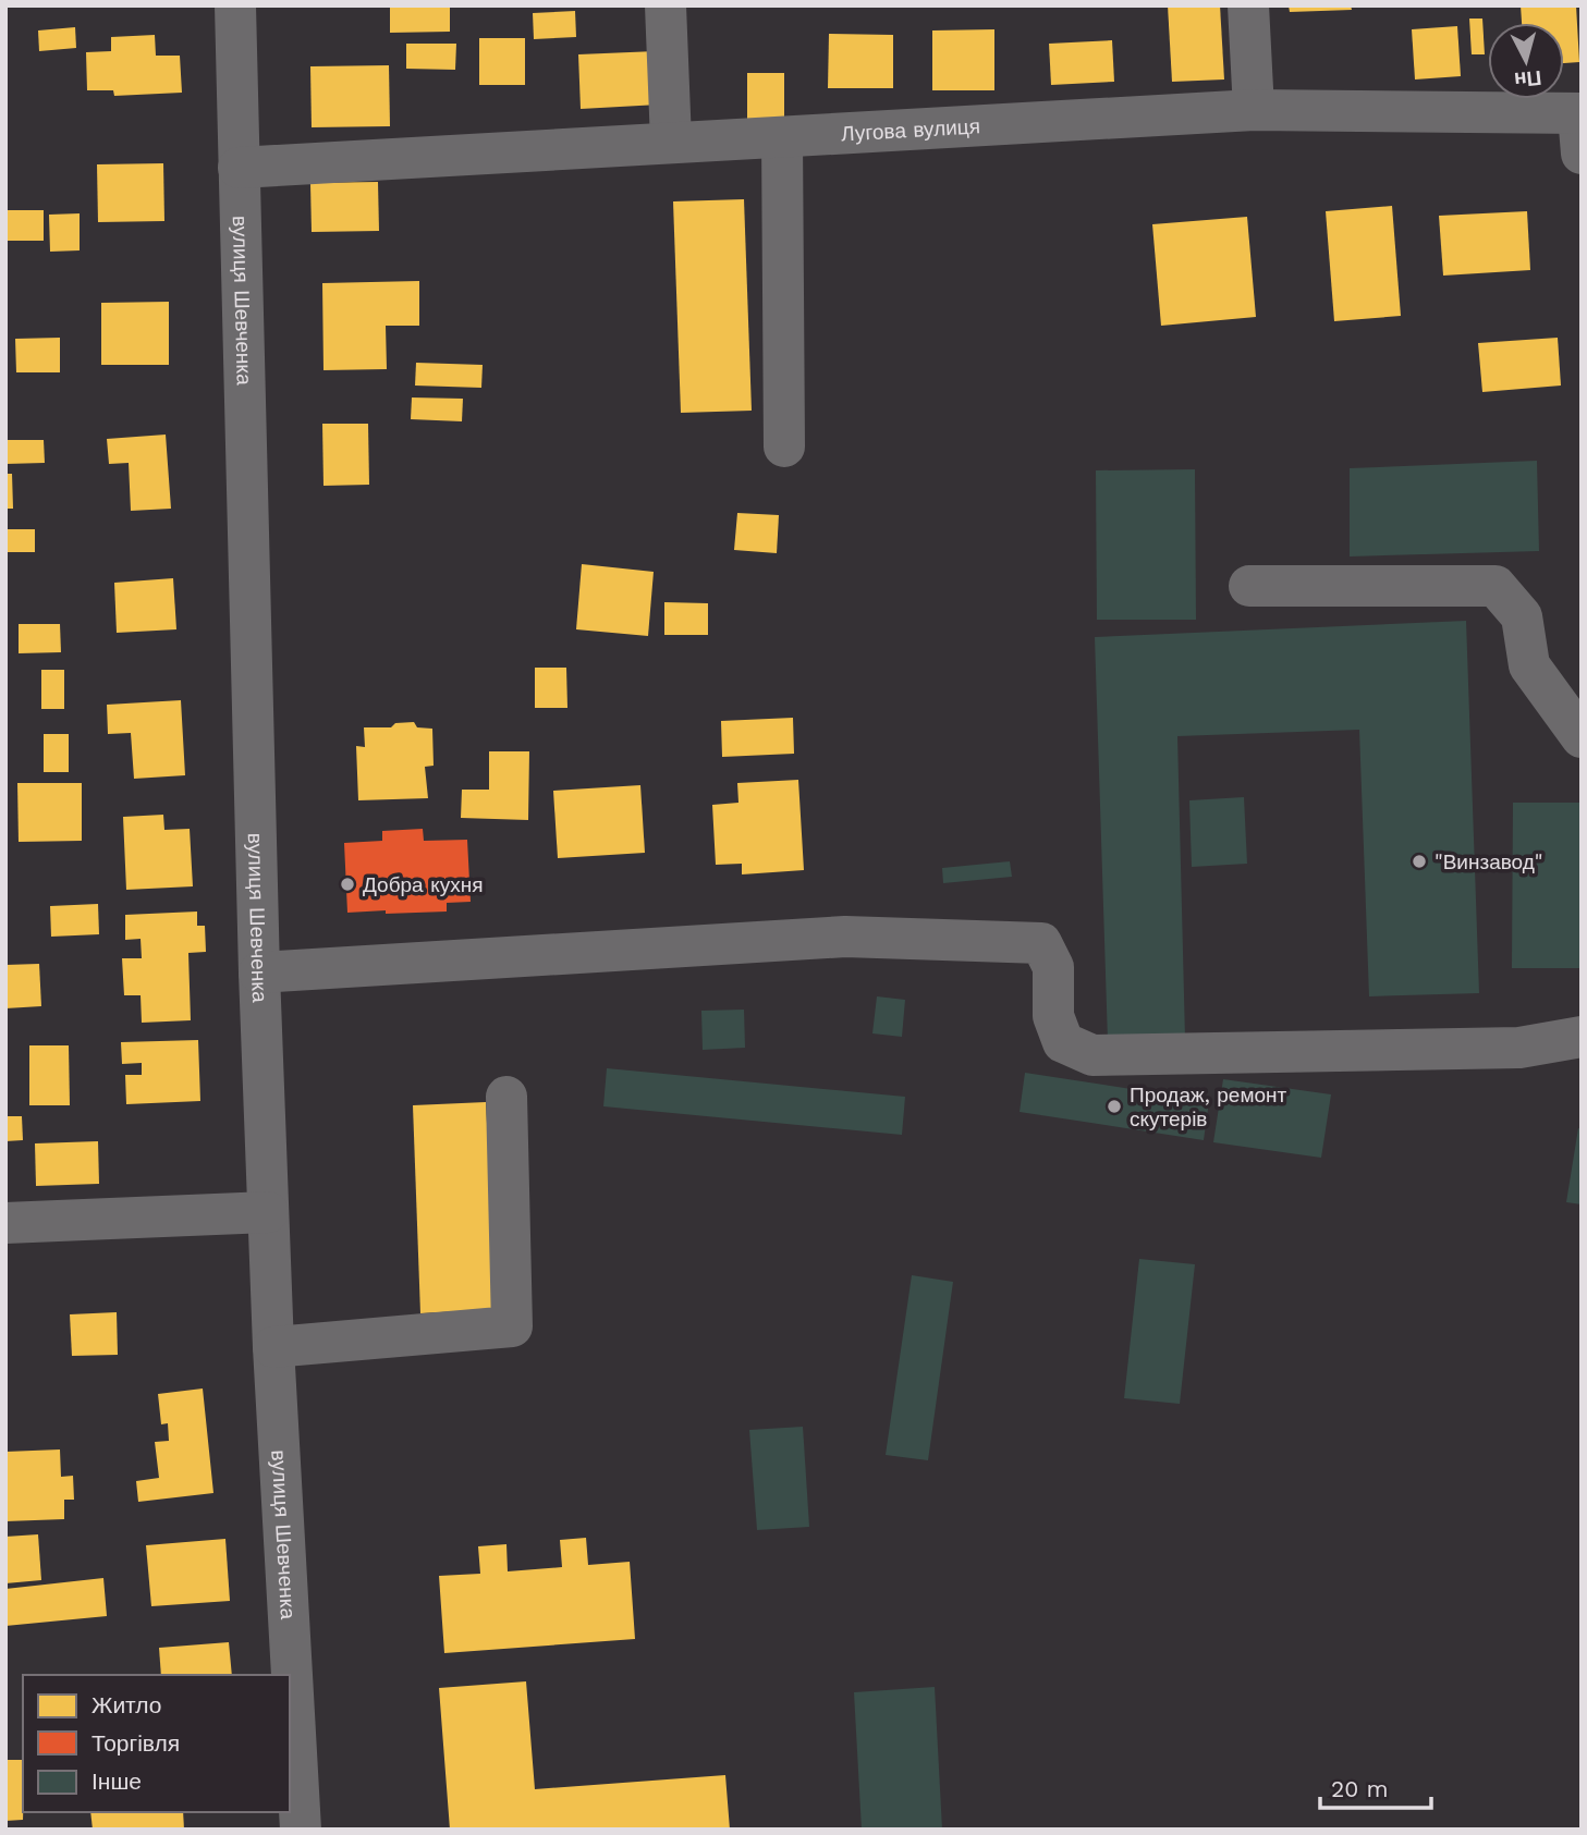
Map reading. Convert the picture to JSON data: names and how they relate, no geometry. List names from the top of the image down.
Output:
{
  "streets": {
    "street": ["Лугова вулиця", "вулиця Шевченка"]
  },
  "crossings": [
    ["Лугова вулиця", "вулиця Шевченка"]
  ],
  "places": ["\"Винзавод\"", "Добра кухня", "Продаж, ремонт скутерів"],
  "legend": ["Житло", "Торгівля", "Інше"],
  "scale_bar": "20 m",
  "north": "bottom"
}
